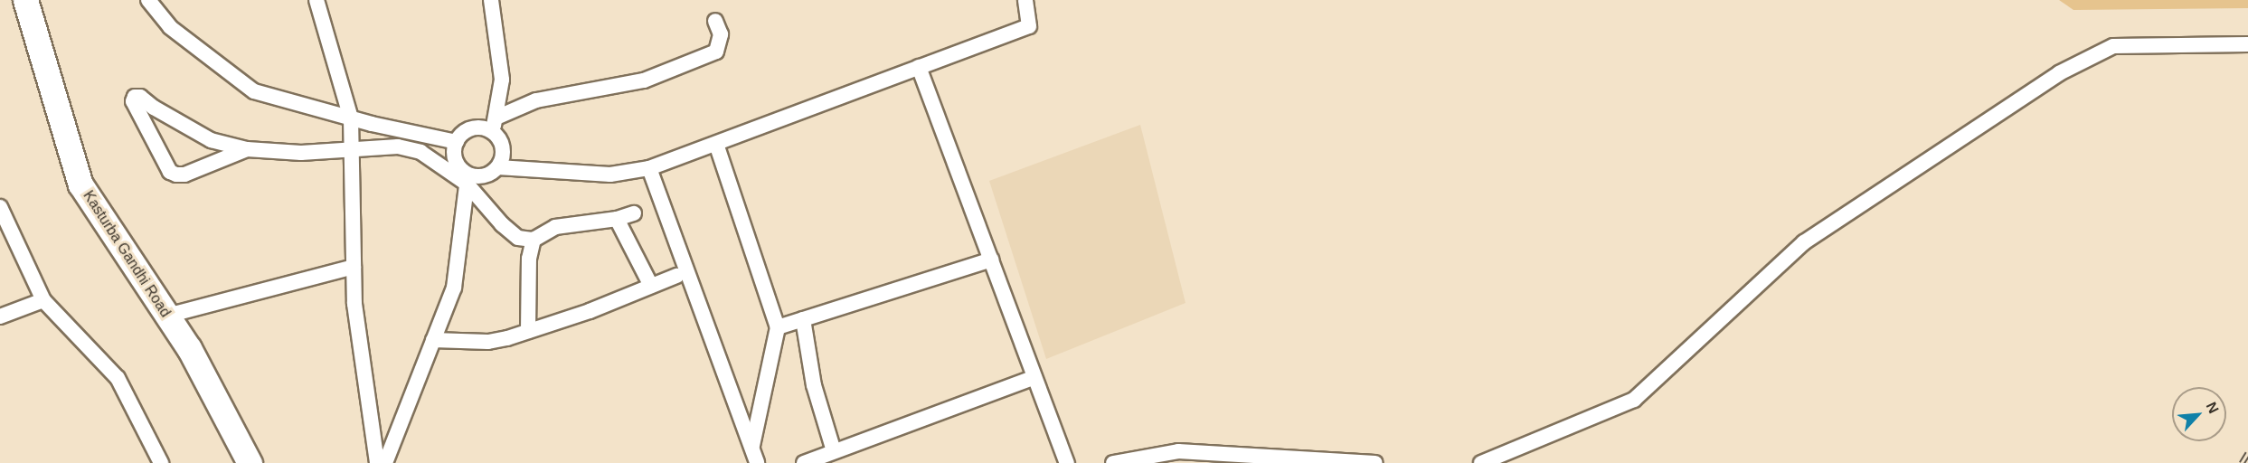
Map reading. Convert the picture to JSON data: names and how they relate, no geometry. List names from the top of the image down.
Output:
{
  "streets": {
    "main road": ["Kasturba Gandhi Road"]
  },
  "north": "top right"
}
